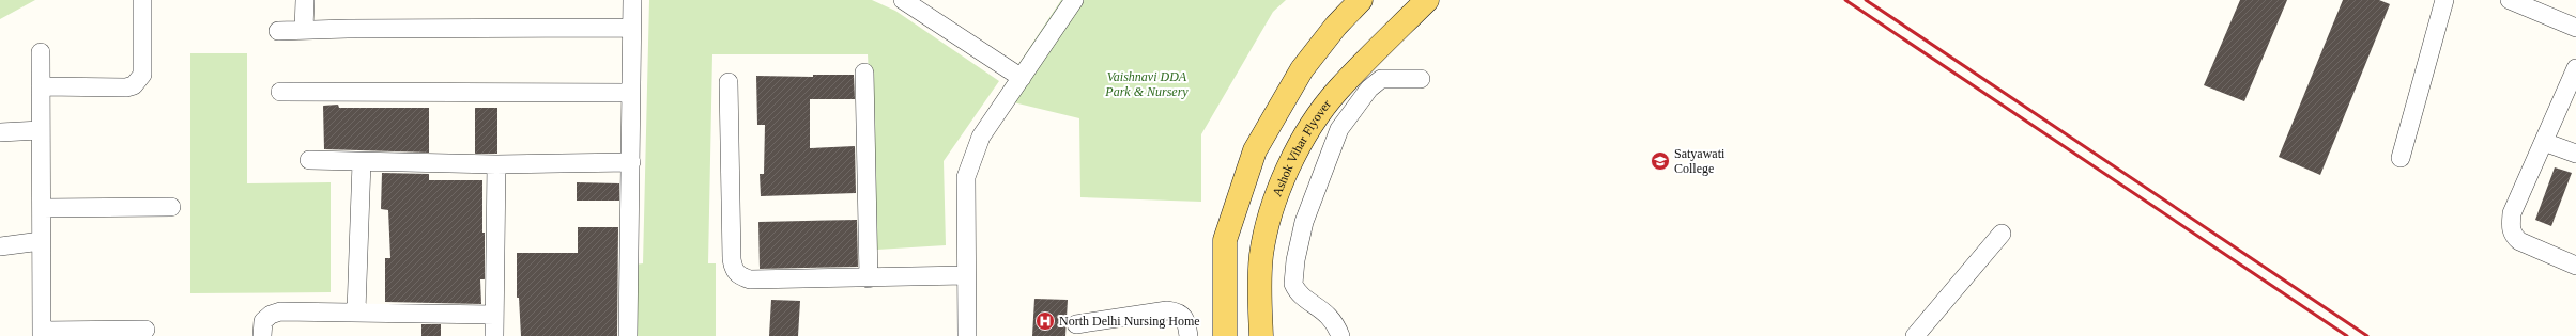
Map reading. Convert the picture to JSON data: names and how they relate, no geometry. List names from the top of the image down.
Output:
{
  "streets": {
    "main road": ["Ashok Vihar Flyover"]
  },
  "parks": ["Vaishnavi DDA Park & Nursery"],
  "places": {
    "school or university": ["Satyawati College"],
    "hospital": ["North Delhi Nursing Home"]
  }
}
